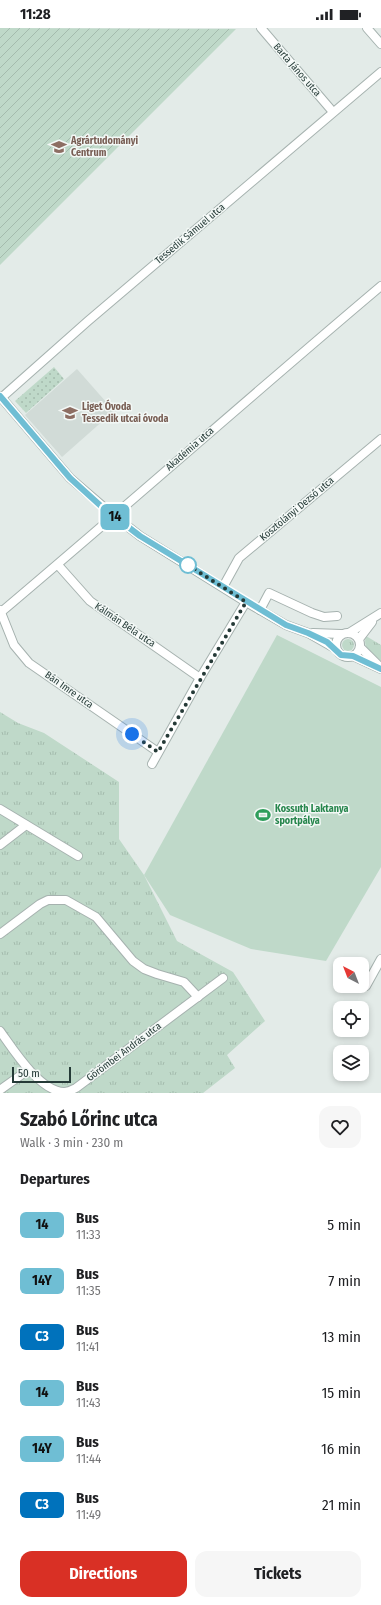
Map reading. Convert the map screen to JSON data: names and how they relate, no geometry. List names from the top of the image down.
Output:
{
  "streets": {
    "street": [
      "Barta János utca",
      "Tessedik Sámuel utca",
      "Akadémia utca",
      "Kosztolányi Dezső utca",
      "Kálmán Béla utca",
      "Bán Imre utca",
      "Görömbei András utca"
    ]
  },
  "crossings": [
    ["Barta János utca", "Tessedik Sámuel utca"],
    ["Akadémia utca", "Kálmán Béla utca"],
    ["Akadémia utca", "Bán Imre utca"]
  ],
  "places": {
    "school or university": ["Agrártudományi Centrum", "Liget Óvoda Tessedik utcai óvoda"],
    "sports": ["Kossuth Laktanya sportpálya"]
  },
  "lines": ["bus line 14"],
  "scale_bar": "50 m",
  "north": "top left",
  "page": {
    "status": "11:28",
    "on_map": "14",
    "scale": "50 m",
    "heading": [
      ["Szabó Lőrinc utca", "Walk · 3 min · 230 m"],
      "Departures"
    ],
    "list": [
      {
        "mark": "14",
        "name": "Bus",
        "note": "11:33",
        "value": "5 min"
      },
      {
        "mark": "14Y",
        "name": "Bus",
        "note": "11:35",
        "value": "7 min"
      },
      {
        "mark": "C3",
        "name": "Bus",
        "note": "11:41",
        "value": "13 min"
      },
      {
        "mark": "14",
        "name": "Bus",
        "note": "11:43",
        "value": "15 min"
      },
      {
        "mark": "14Y",
        "name": "Bus",
        "note": "11:44",
        "value": "16 min"
      },
      {
        "mark": "C3",
        "name": "Bus",
        "note": "11:49",
        "value": "21 min"
      }
    ],
    "buttons": ["Directions", "Tickets"]
  }
}
